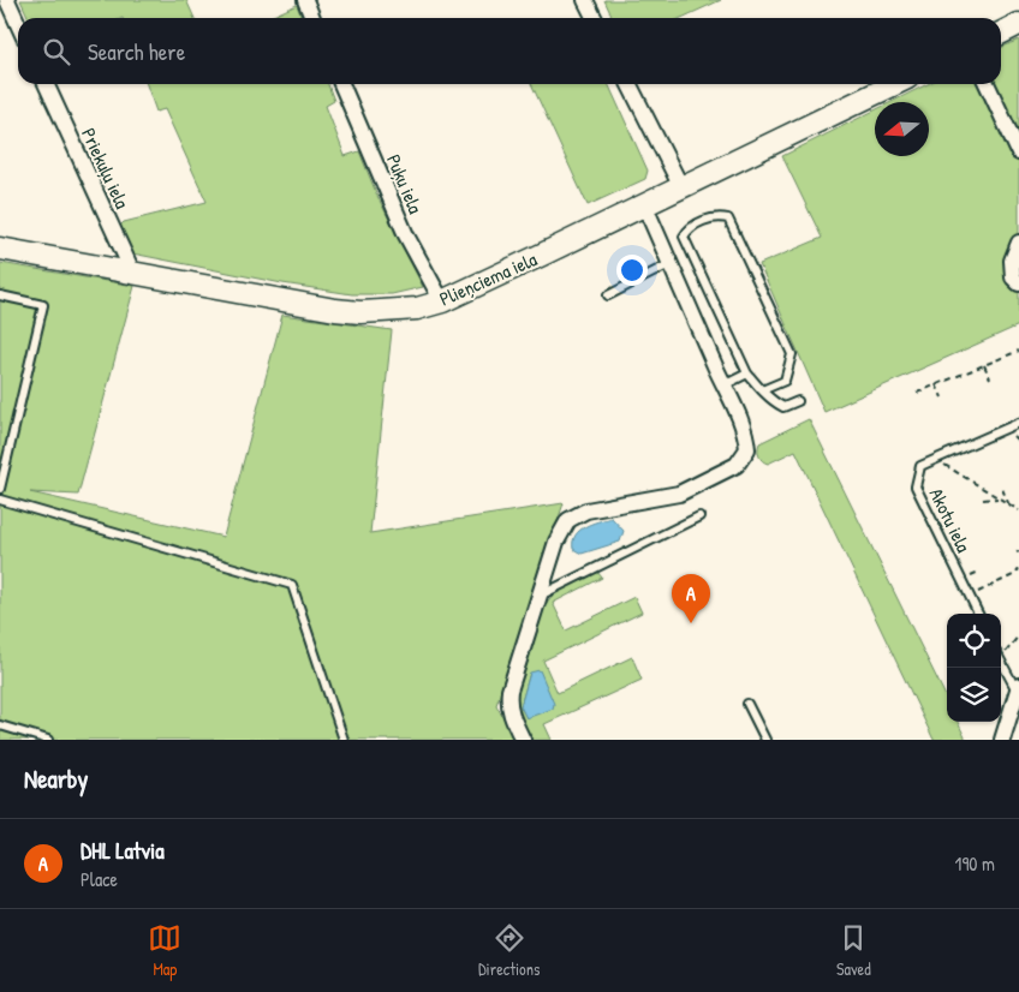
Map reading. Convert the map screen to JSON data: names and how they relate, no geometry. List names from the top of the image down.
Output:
{
  "streets": {
    "main road": ["Plieņciema iela"],
    "street": ["Priekuļu iela", "Puķu iela"],
    "lane": ["Akotu iela"]
  },
  "crossings": [
    ["Priekuļu iela", "Plieņciema iela"],
    ["Puķu iela", "Plieņciema iela"]
  ],
  "north": "left",
  "page": {
    "search": "Search here",
    "pins": "A",
    "heading": "Nearby",
    "list": [
      {
        "mark": "A",
        "name": "DHL Latvia",
        "note": "Place",
        "value": "190 m"
      }
    ],
    "nav": ["Map", "Directions", "Saved"]
  }
}
